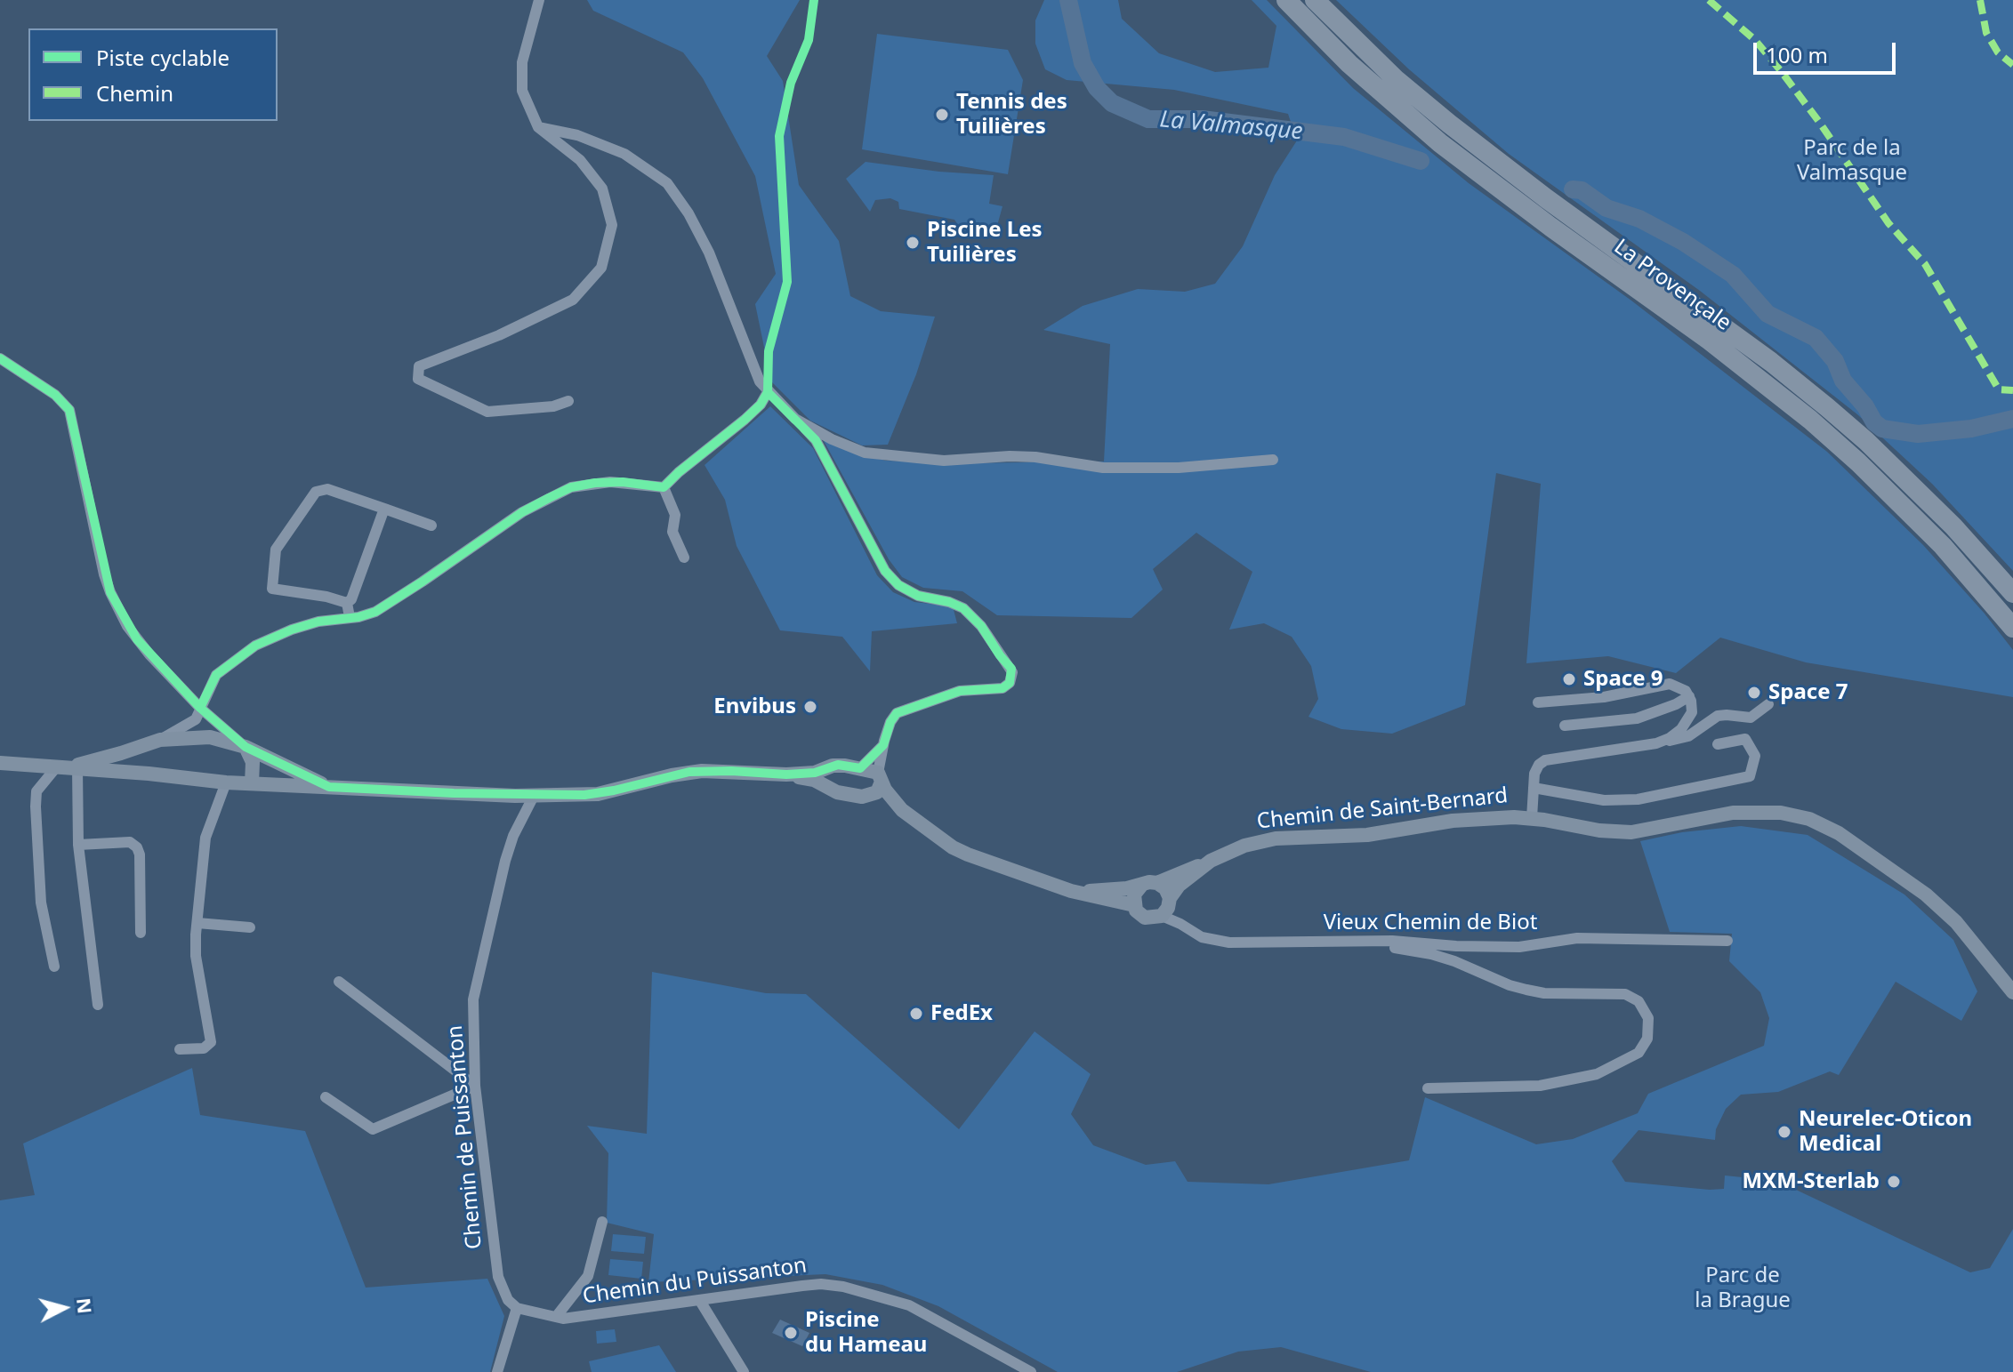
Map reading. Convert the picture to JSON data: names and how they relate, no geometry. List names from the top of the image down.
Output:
{
  "streets": {
    "highway": ["La Provençale"],
    "main road": ["Chemin de Saint-Bernard"],
    "street": ["Vieux Chemin de Biot", "Chemin de Puissanton", "Chemin du Puissanton"]
  },
  "crossings": [
    ["Chemin de Saint-Bernard", "Vieux Chemin de Biot"],
    ["Chemin de Puissanton", "Chemin du Puissanton"]
  ],
  "water": ["La Valmasque"],
  "parks": ["Parc de la Valmasque", "Parc de la Brague"],
  "places": [
    "Tennis des Tuilières",
    "Piscine Les Tuilières",
    "Space 9",
    "Space 7",
    "Envibus",
    "FedEx",
    "Neurelec-Oticon Medical",
    "MXM-Sterlab",
    "Piscine du Hameau"
  ],
  "legend": ["Piste cyclable", "Chemin"],
  "scale_bar": "100 m",
  "north": "right"
}
